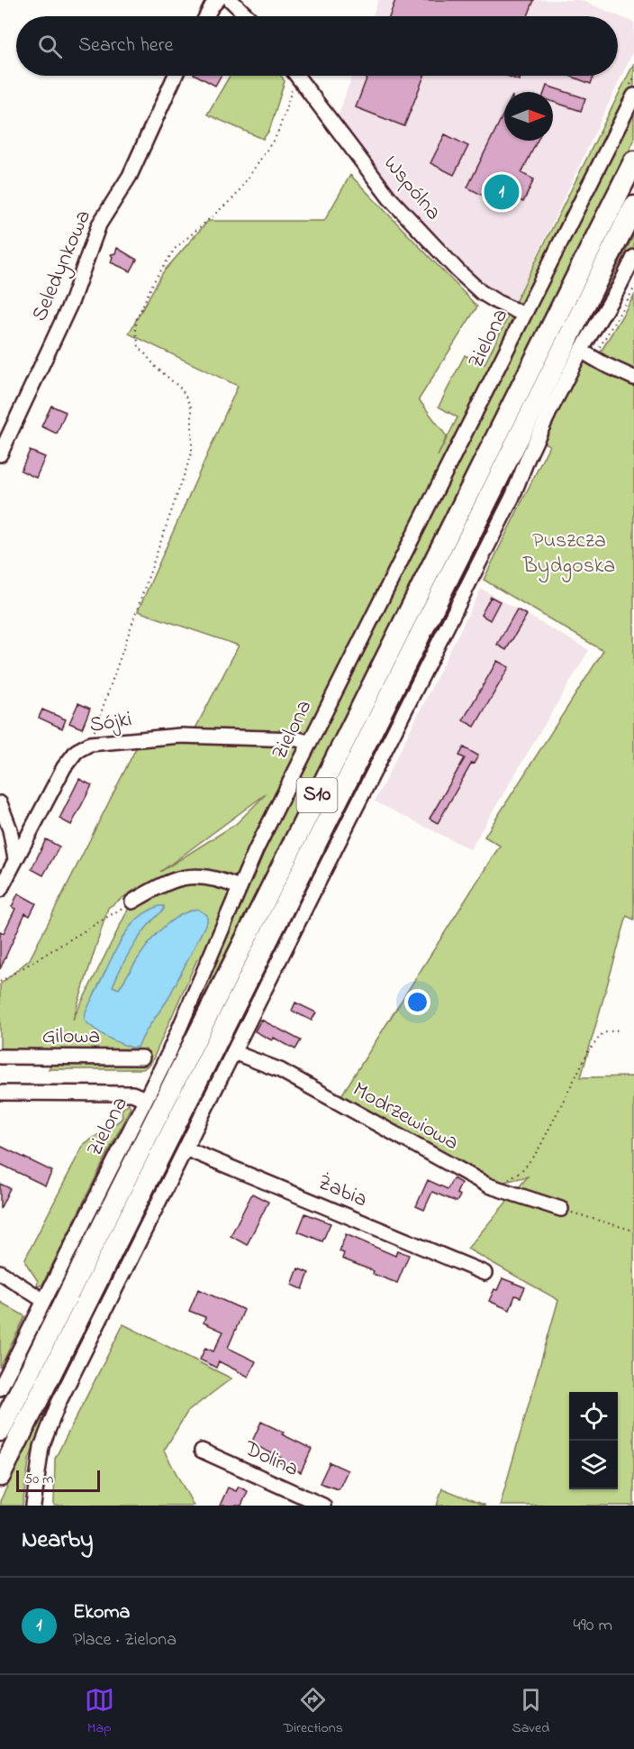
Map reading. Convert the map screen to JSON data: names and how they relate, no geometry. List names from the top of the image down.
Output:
{
  "streets": {
    "highway": ["S10"],
    "street": [
      "Wspólna",
      "Seledynkowa",
      "Zielona",
      "Sójki",
      "Gilowa",
      "Modrzewiowa",
      "Żabia",
      "Dolina"
    ]
  },
  "crossings": [
    ["Wspólna", "Zielona"],
    ["Zielona", "Sójki"]
  ],
  "parks": ["Puszcza Bydgoska"],
  "scale_bar": "50 m",
  "north": "right",
  "page": {
    "search": "Search here",
    "pins": "1",
    "scale": "50 m",
    "heading": "Nearby",
    "list": [
      {
        "mark": "1",
        "name": "Ekoma",
        "note": "Place · Zielona",
        "value": "490 m"
      }
    ],
    "nav": ["Map", "Directions", "Saved"]
  }
}
